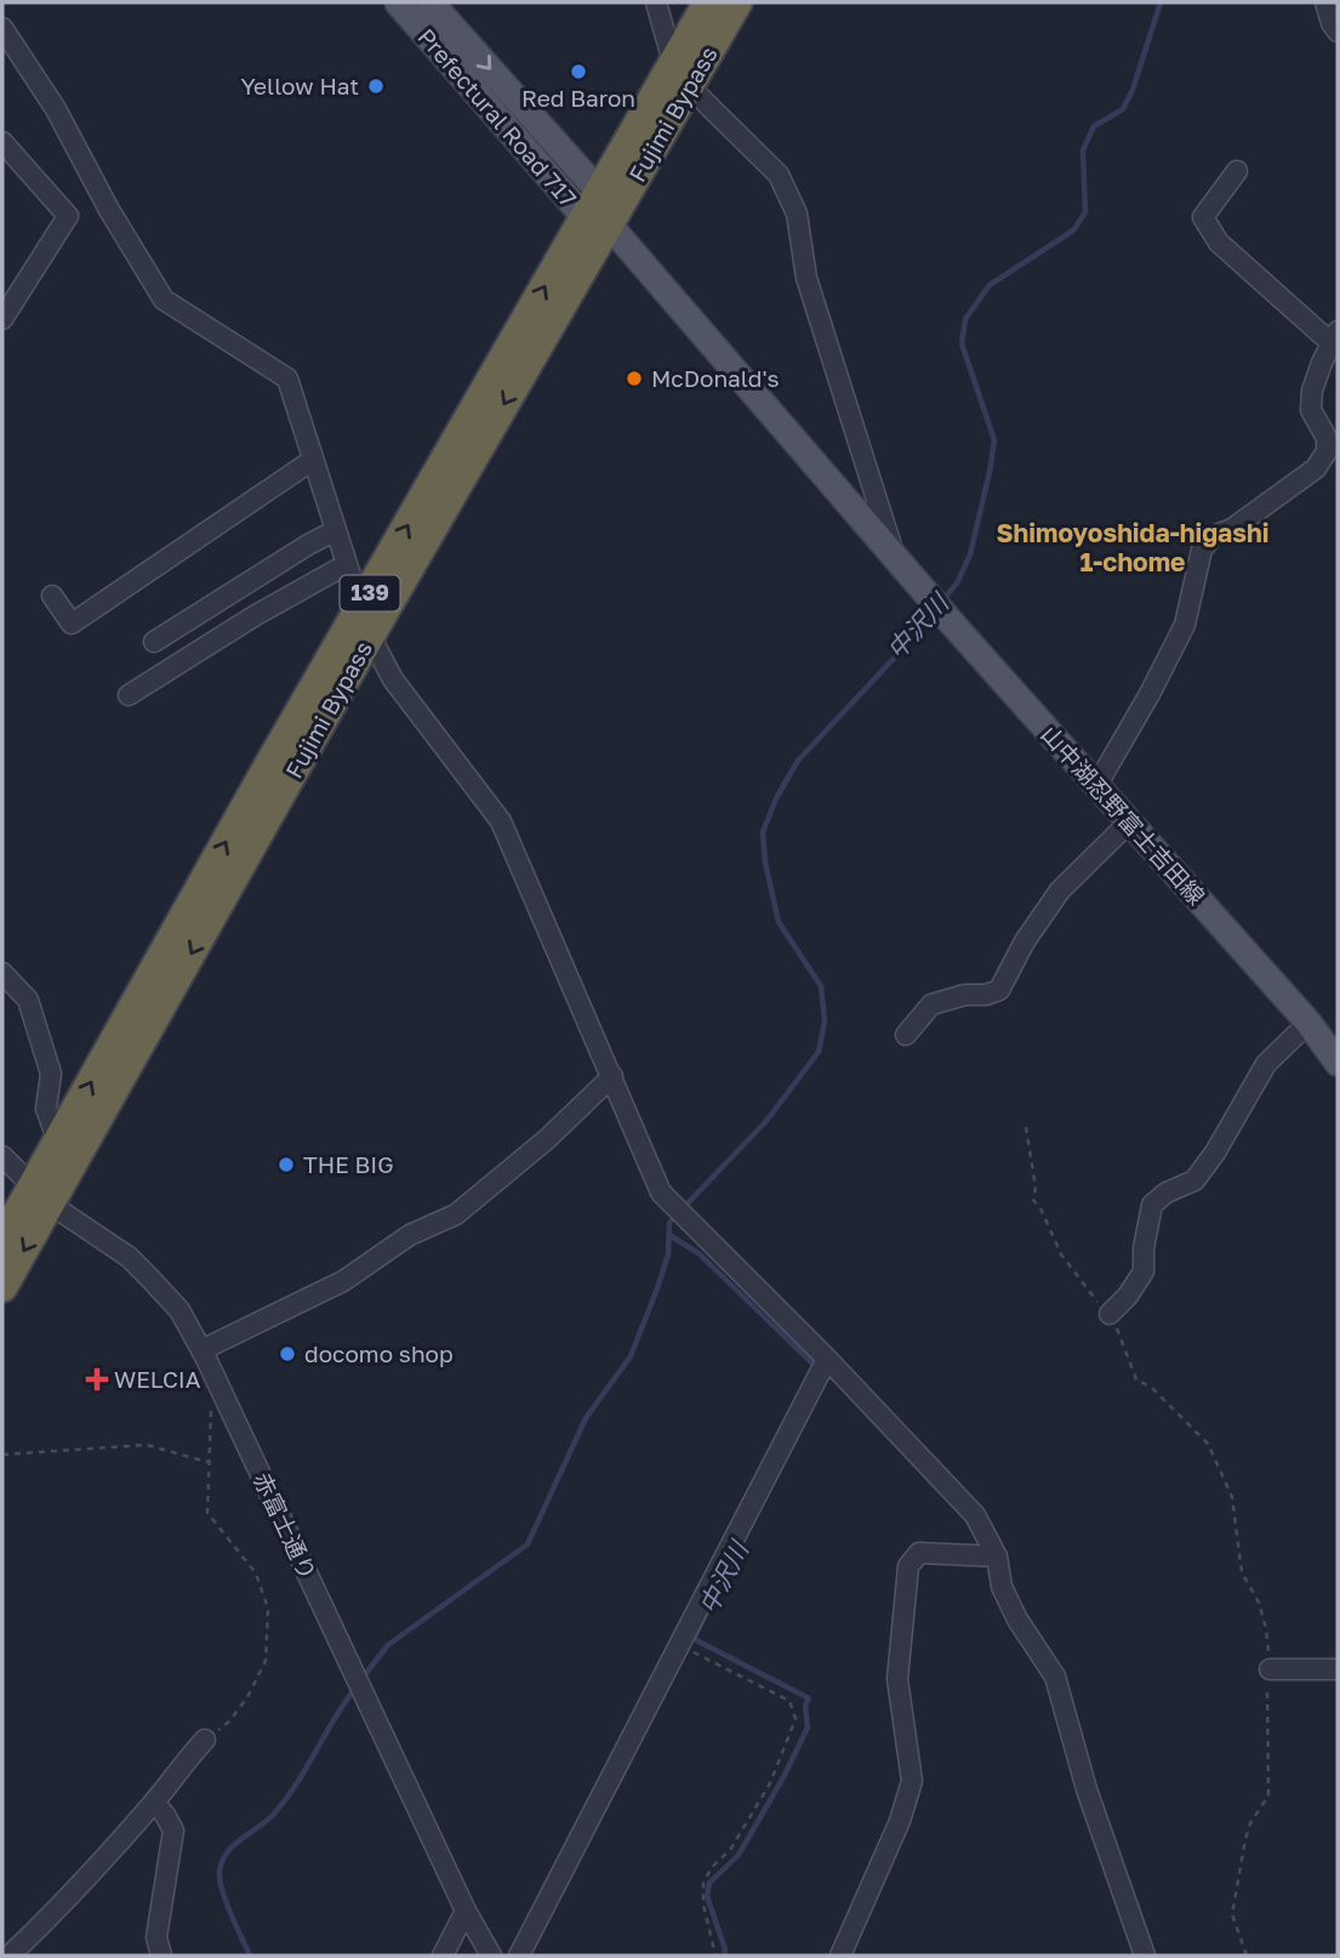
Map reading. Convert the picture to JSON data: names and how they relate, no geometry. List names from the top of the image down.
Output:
{
  "streets": {
    "highway": ["Fujimi Bypass", "139"],
    "main road": ["Prefectural Road 717", "山中湖忍野富士吉田線"],
    "street": ["赤富士通り"]
  },
  "crossings": [
    ["Fujimi Bypass", "Prefectural Road 717"],
    ["Fujimi Bypass", "赤富士通り"],
    ["Prefectural Road 717", "山中湖忍野富士吉田線"]
  ],
  "districts": ["Shimoyoshida-higashi 1-chome"],
  "water": ["中沢川"],
  "places": {
    "other": [
      "Red Baron",
      "Yellow Hat",
      "McDonald's",
      "THE BIG",
      "docomo shop"
    ],
    "health": ["WELCIA"]
  }
}
